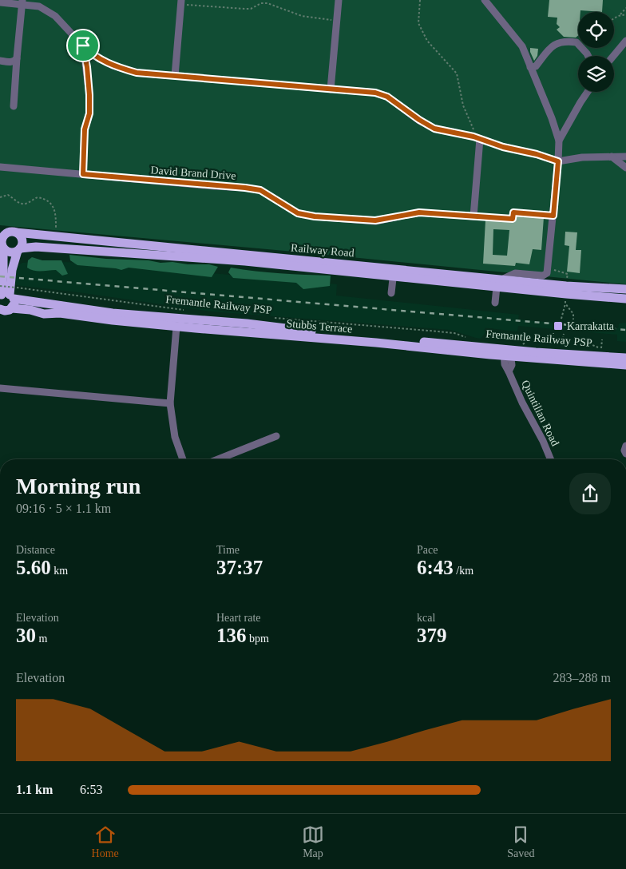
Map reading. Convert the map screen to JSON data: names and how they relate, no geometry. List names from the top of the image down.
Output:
{
  "streets": {
    "main road": ["Railway Road", "Stubbs Terrace"],
    "street": ["David Brand Drive", "Quintilian Road"],
    "path": ["Fremantle Railway PSP"]
  },
  "crossings": [
    ["Fremantle Railway PSP", "Stubbs Terrace"],
    ["Stubbs Terrace", "Quintilian Road"]
  ],
  "places": {
    "transit": ["Karrakatta"]
  },
  "page": {
    "heading": ["Morning run", "09:16 · 5 × 1.1 km"],
    "stats": [
      ["Distance", "5.60 km"],
      ["Time", "37:37"],
      ["Pace", "6:43 /km"],
      ["Elevation", "30 m"],
      ["Heart rate", "136 bpm"],
      ["kcal", "379"]
    ],
    "chart": ["Elevation", "283–288 m"],
    "list": [
      {
        "name": "1.1 km",
        "note": "6:53"
      }
    ],
    "tabs": ["Home", "Map", "Saved"]
  }
}
